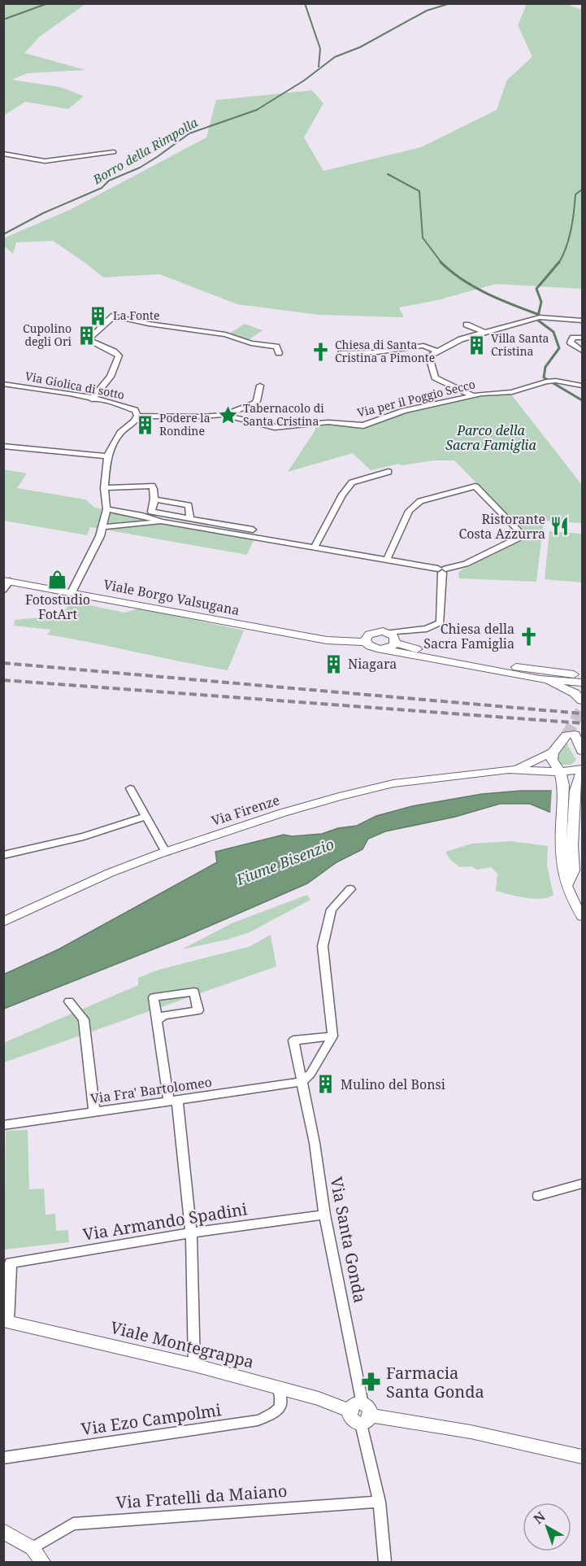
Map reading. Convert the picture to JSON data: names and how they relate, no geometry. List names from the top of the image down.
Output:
{
  "streets": {
    "main road": ["Viale Borgo Valsugana", "Via Firenze", "Viale Montegrappa"],
    "street": [
      "Via Giolica di sotto",
      "Via per il Poggio Secco",
      "Via Fra' Bartolomeo",
      "Via Armando Spadini",
      "Via Santa Gonda",
      "Via Ezo Campolmi",
      "Via Fratelli da Maiano"
    ]
  },
  "crossings": [
    ["Via Giolica di sotto", "Via per il Poggio Secco"],
    ["Via Fra' Bartolomeo", "Via Santa Gonda"],
    ["Via Armando Spadini", "Via Santa Gonda"],
    ["Via Armando Spadini", "Viale Montegrappa"],
    ["Via Santa Gonda", "Viale Montegrappa"],
    ["Via Santa Gonda", "Via Fratelli da Maiano"],
    ["Viale Montegrappa", "Via Ezo Campolmi"]
  ],
  "water": ["Borro della Rimpolla", "Fiume Bisenzio"],
  "parks": ["Parco della Sacra Famiglia"],
  "places": {
    "building": [
      "La Fonte",
      "Cupolino degli Ori",
      "Villa Santa Cristina",
      "Podere la Rondine",
      "Niagara",
      "Mulino del Bonsi"
    ],
    "church": ["Chiesa di Santa Cristina a Pimonte", "Chiesa della Sacra Famiglia"],
    "place": ["Tabernacolo di Santa Cristina"],
    "restaurant": ["Ristorante Costa Azzurra"],
    "shop": ["Fotostudio FotArt"],
    "pharmacy": ["Farmacia Santa Gonda"]
  },
  "north": "top left"
}
